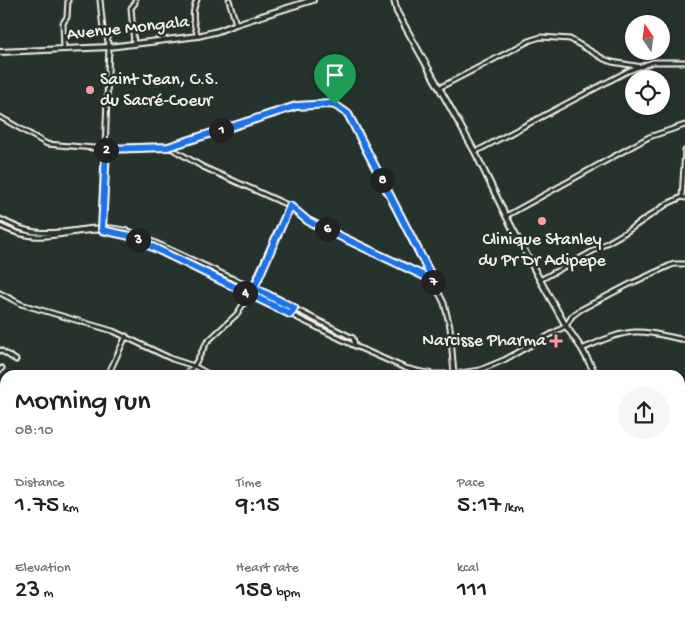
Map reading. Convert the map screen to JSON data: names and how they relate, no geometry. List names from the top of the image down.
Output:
{
  "streets": {
    "street": ["Avenue Mongala"]
  },
  "places": {
    "other": ["Saint Jean, C.S. du Sacré-Coeur", "Clinique Stanley du Pr Dr Adipepe"],
    "health": ["Narcisse Pharma"]
  },
  "north": "top",
  "page": {
    "pins": [
      "1",
      "2",
      "8",
      "6",
      "3",
      "7",
      "4"
    ],
    "heading": ["Morning run", "08:10"],
    "stats": [
      ["Distance", "1.75 km"],
      ["Time", "9:15"],
      ["Pace", "5:17 /km"],
      ["Elevation", "23 m"],
      ["Heart rate", "158 bpm"],
      ["kcal", "111"]
    ]
  }
}
